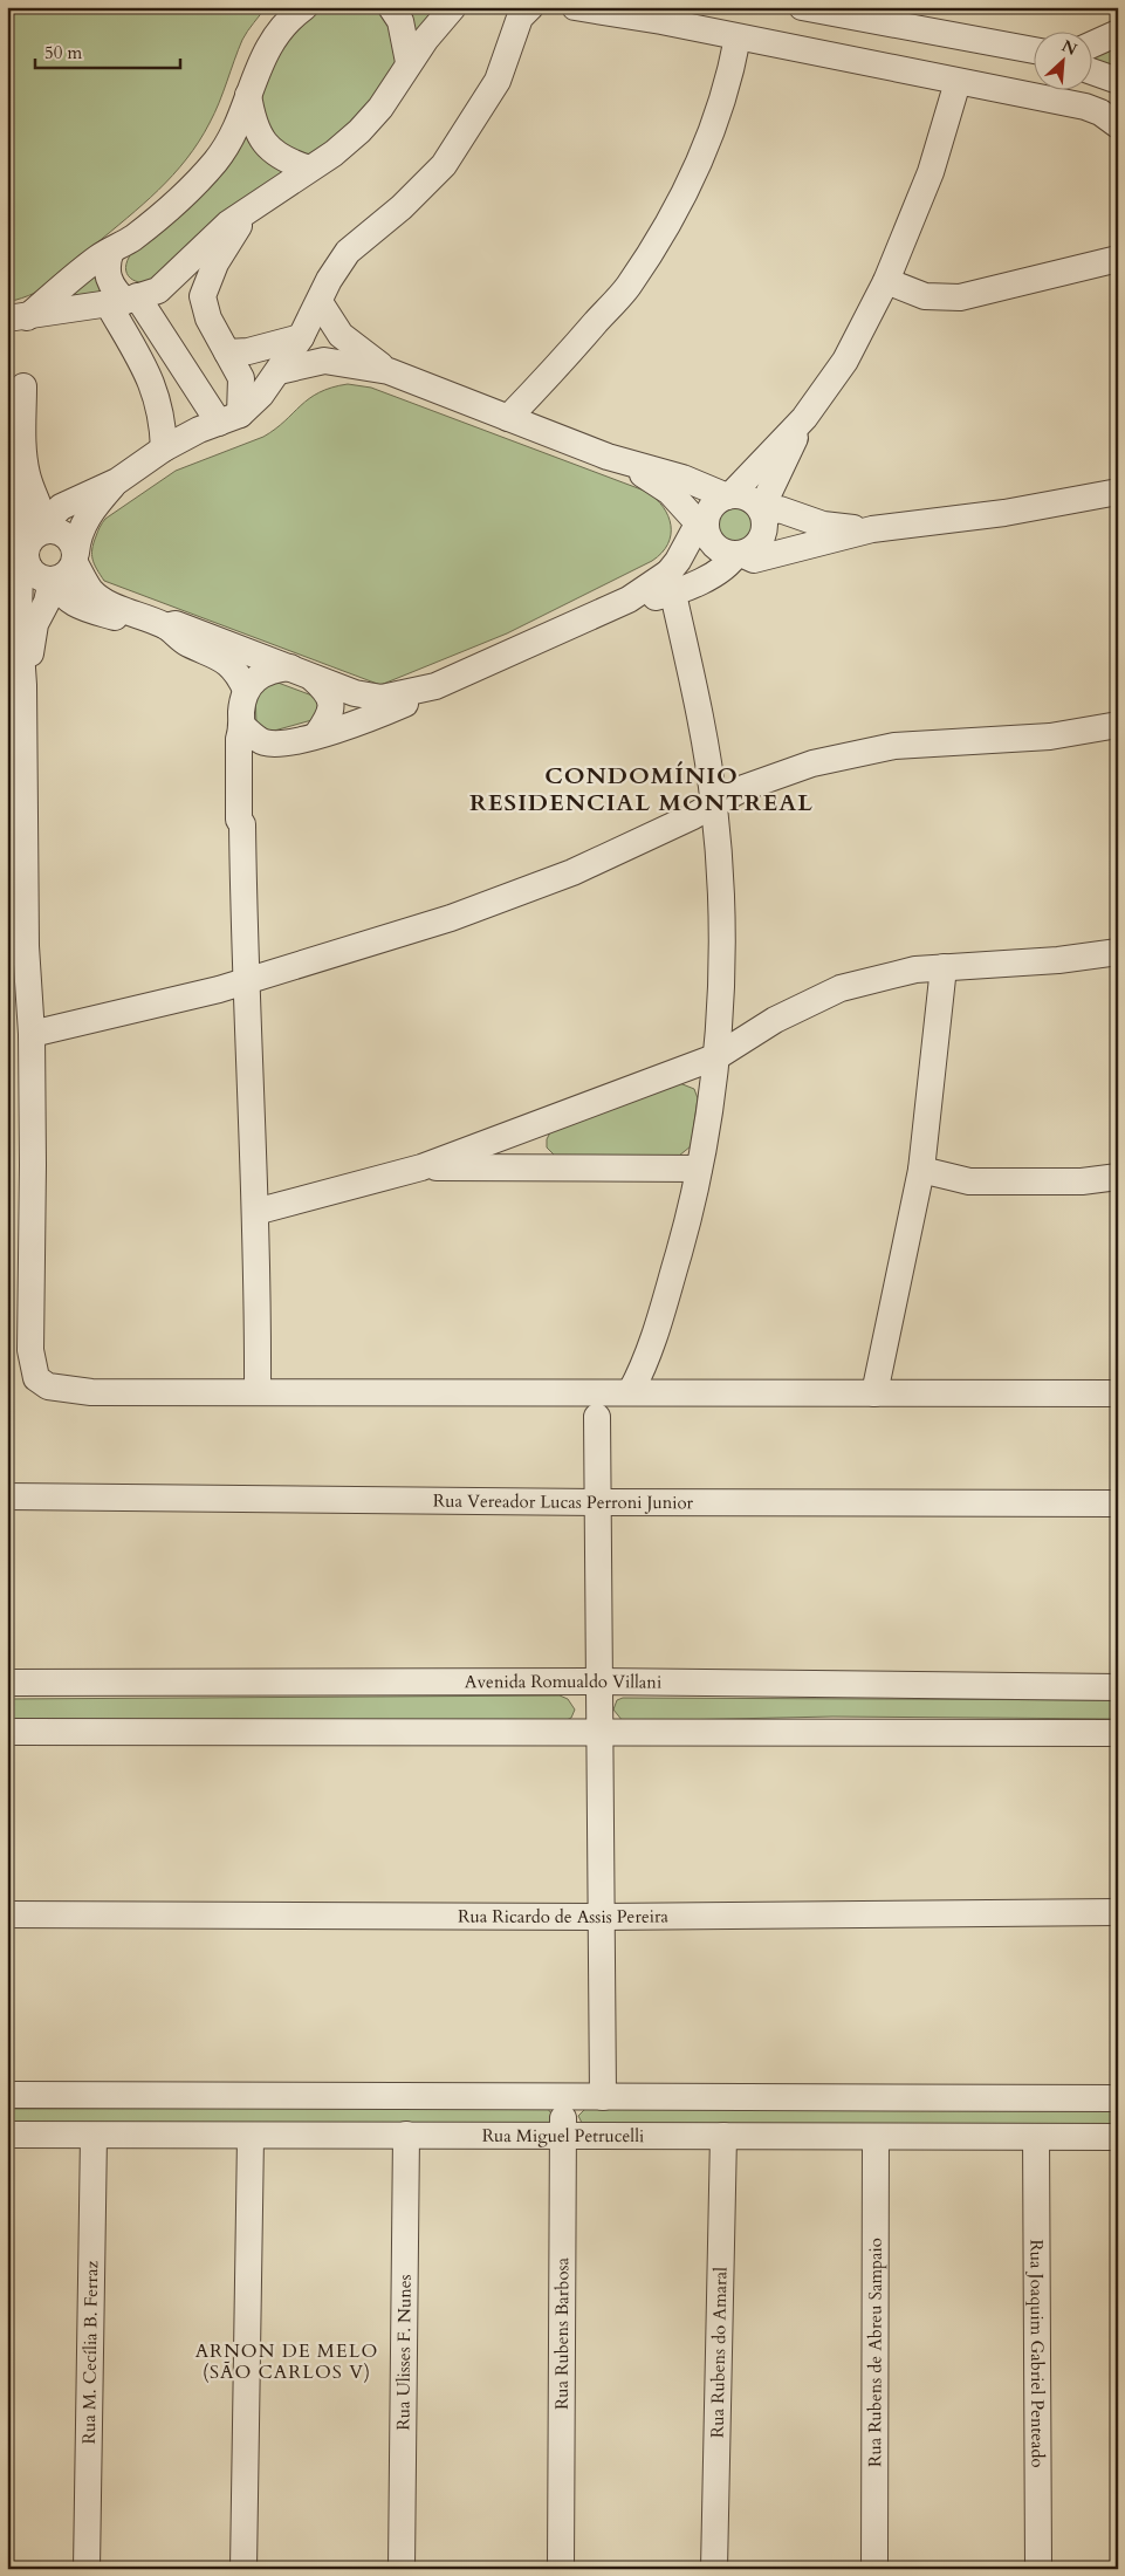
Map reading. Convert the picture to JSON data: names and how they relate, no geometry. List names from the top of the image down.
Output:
{
  "streets": {
    "street": [
      "Rua Vereador Lucas Perroni Junior",
      "Avenida Romualdo Villani",
      "Rua Ricardo de Assis Pereira",
      "Rua Miguel Petrucelli",
      "Rua Rubens Barbosa",
      "Rua M. Cecília B. Ferraz",
      "Rua Ulisses F. Nunes",
      "Rua Rubens do Amaral",
      "Rua Rubens de Abreu Sampaio",
      "Rua Joaquim Gabriel Penteado"
    ]
  },
  "crossings": [
    ["Rua Miguel Petrucelli", "Rua Rubens Barbosa"],
    ["Rua Miguel Petrucelli", "Rua M. Cecília B. Ferraz"],
    ["Rua Miguel Petrucelli", "Rua Ulisses F. Nunes"],
    ["Rua Miguel Petrucelli", "Rua Rubens do Amaral"],
    ["Rua Miguel Petrucelli", "Rua Rubens de Abreu Sampaio"],
    ["Rua Miguel Petrucelli", "Rua Joaquim Gabriel Penteado"]
  ],
  "districts": ["CONDOMÍNIO RESIDENCIAL MONTREAL", "ARNON DE MELO (SÃO CARLOS V)"],
  "scale_bar": "50 m",
  "north": "top right"
}
